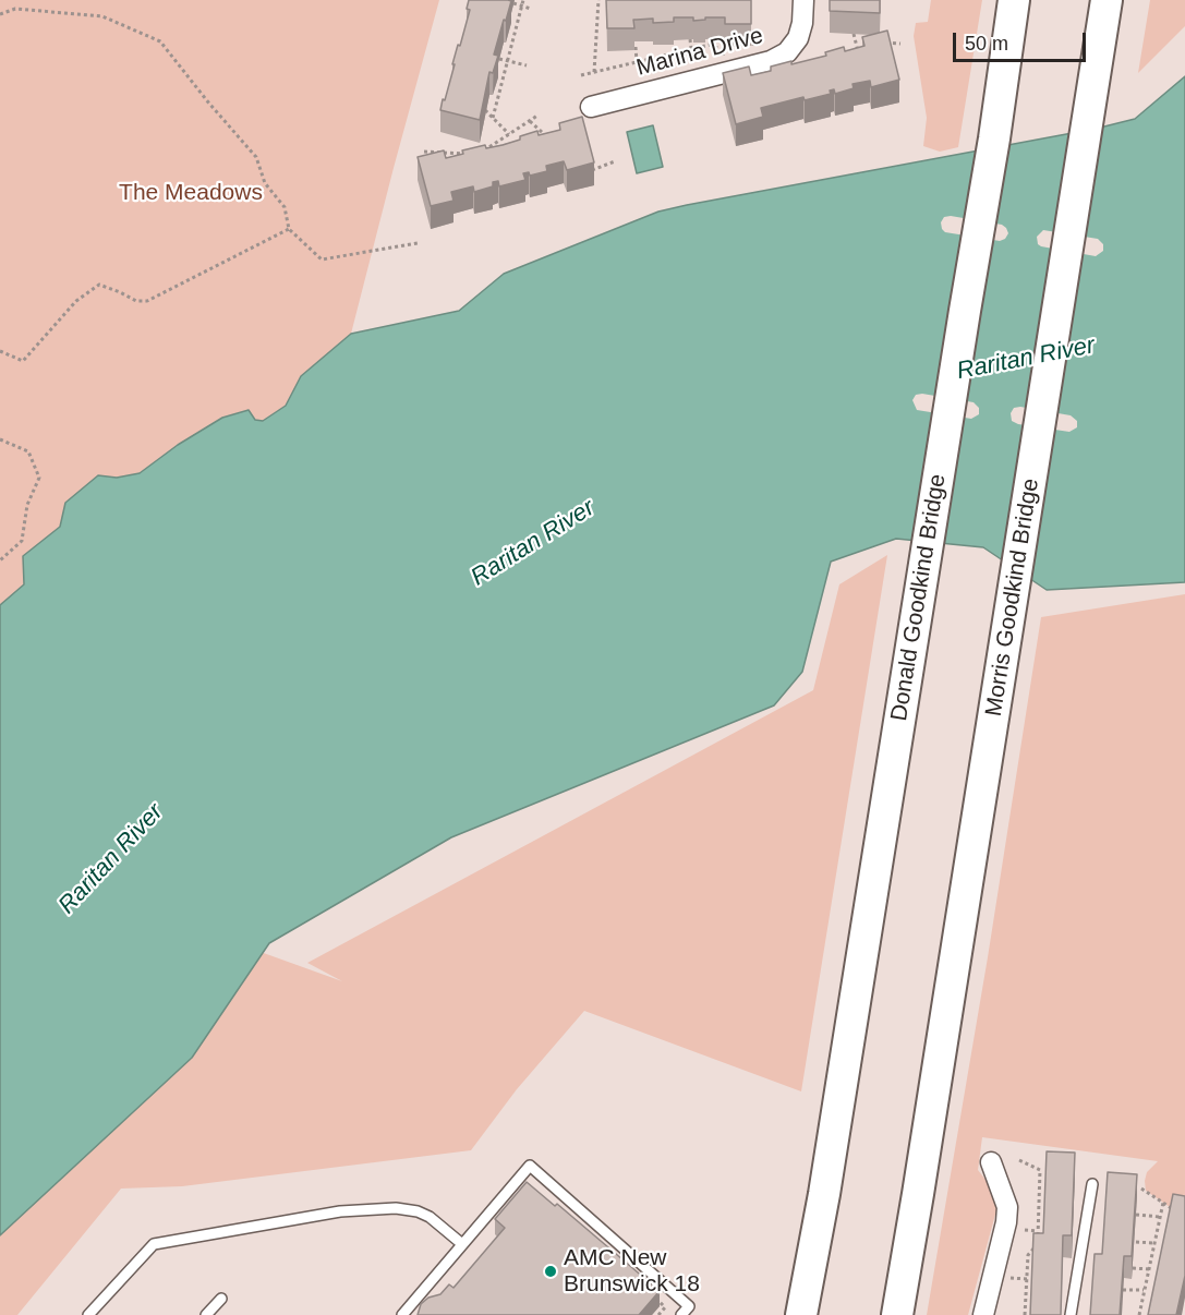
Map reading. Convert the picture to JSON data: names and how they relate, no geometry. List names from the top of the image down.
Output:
{
  "streets": {
    "highway": ["Donald Goodkind Bridge", "Morris Goodkind Bridge"],
    "street": ["Marina Drive"]
  },
  "water": ["Raritan River"],
  "parks": ["The Meadows"],
  "places": ["AMC New Brunswick 18"],
  "scale_bar": "50 m"
}
